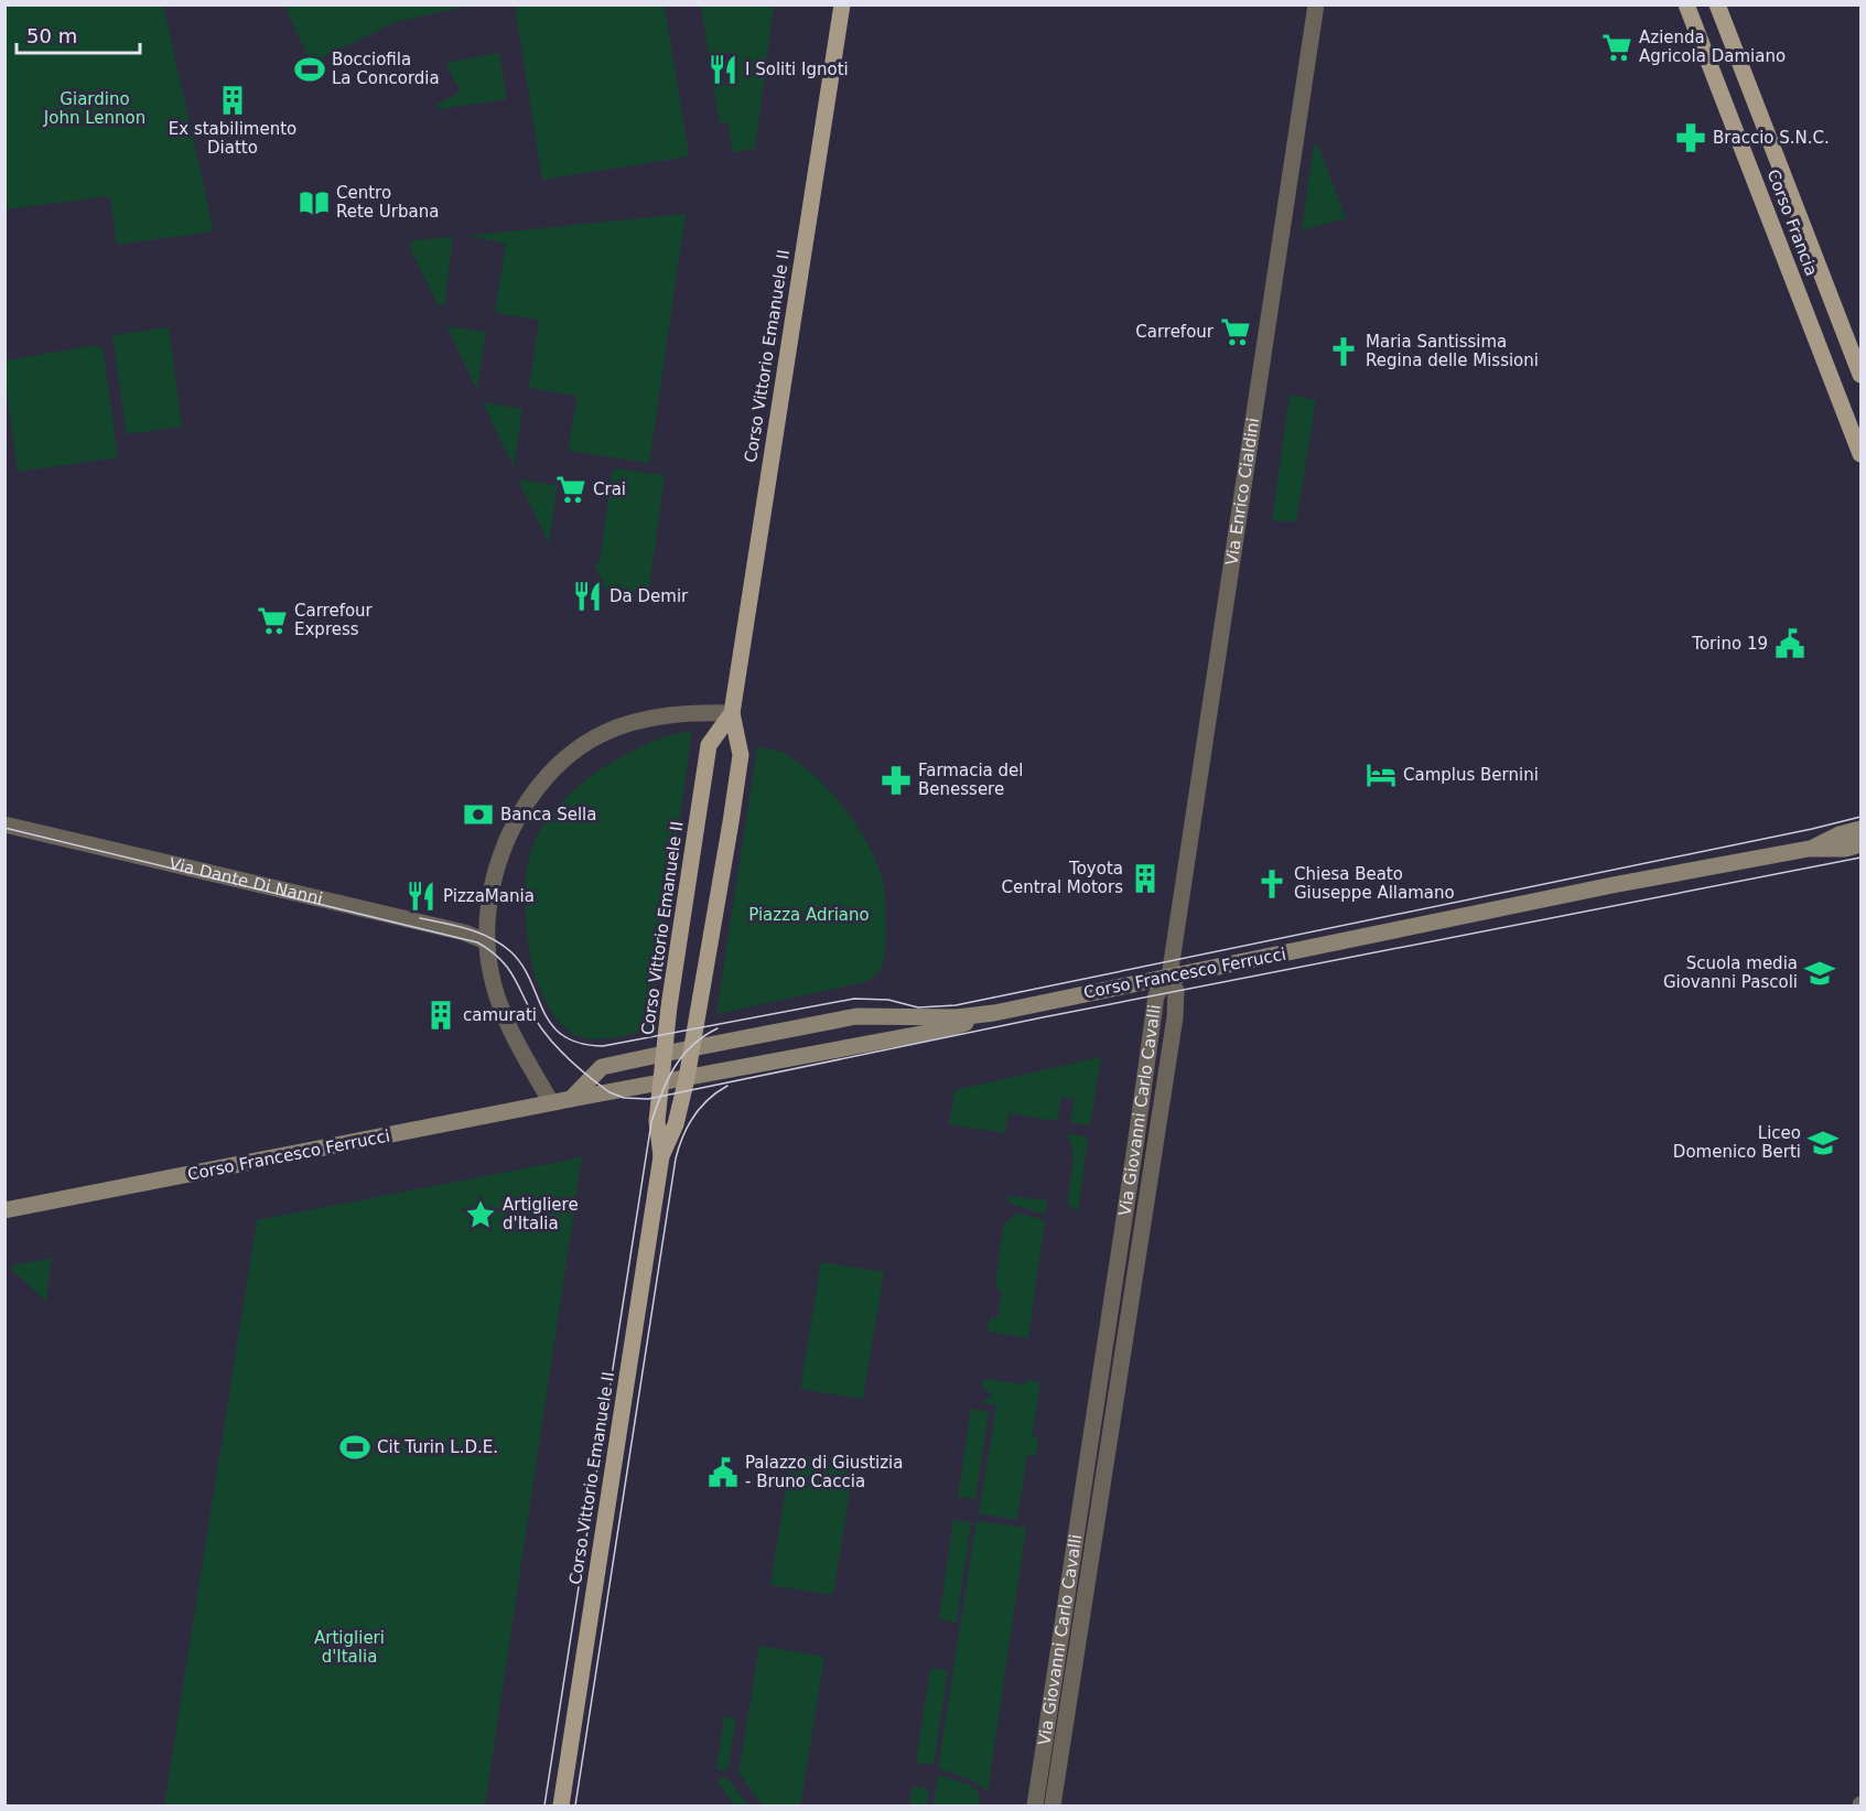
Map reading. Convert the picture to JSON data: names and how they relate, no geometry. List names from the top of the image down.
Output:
{
  "streets": {
    "main road": ["Corso Francia", "Corso Vittorio Emanuele II", "Corso Francesco Ferrucci"],
    "street": ["Via Enrico Cialdini", "Via Dante Di Nanni", "Via Giovanni Carlo Cavalli"]
  },
  "crossings": [
    ["Corso Vittorio Emanuele II", "Corso Francesco Ferrucci"],
    ["Via Enrico Cialdini", "Corso Francesco Ferrucci"],
    ["Via Enrico Cialdini", "Via Giovanni Carlo Cavalli"],
    ["Corso Francesco Ferrucci", "Via Giovanni Carlo Cavalli"]
  ],
  "parks": ["Giardino John Lennon", "Piazza Adriano", "Artiglieri d'Italia"],
  "places": {
    "supermarket": [
      "Azienda Agricola Damiano",
      "Carrefour",
      "Crai",
      "Carrefour Express"
    ],
    "sports": ["Bocciofila La Concordia", "Cit Turin L.D.E."],
    "restaurant": ["I Soliti Ignoti", "Da Demir", "PizzaMania"],
    "building": ["Ex stabilimento Diatto", "Toyota Central Motors", "camurati"],
    "pharmacy": ["Braccio S.N.C.", "Farmacia del Benessere"],
    "library": ["Centro Rete Urbana"],
    "church": ["Maria Santissima Regina delle Missioni", "Chiesa Beato Giuseppe Allamano"],
    "public building": ["Torino 19", "Palazzo di Giustizia - Bruno Caccia"],
    "hotel": ["Camplus Bernini"],
    "bank": ["Banca Sella"],
    "school or university": ["Scuola media Giovanni Pascoli", "Liceo Domenico Berti"],
    "place": ["Artigliere d'Italia"]
  },
  "scale_bar": "50 m"
}
